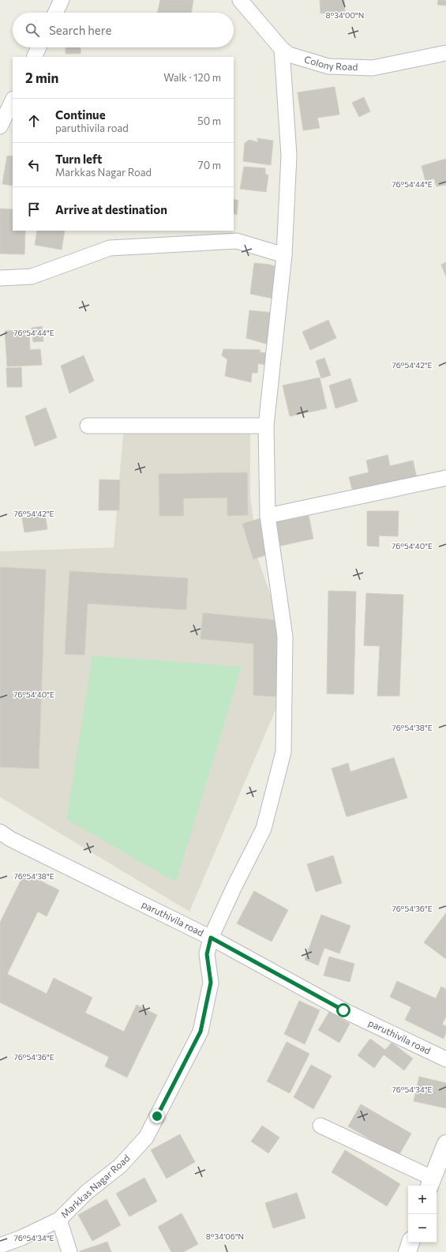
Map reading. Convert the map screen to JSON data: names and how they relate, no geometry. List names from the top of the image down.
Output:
{
  "streets": {
    "street": ["Colony Road", "paruthivila road", "Markkas Nagar Road"]
  },
  "crossings": [
    ["Colony Road", "Markkas Nagar Road"],
    ["paruthivila road", "Markkas Nagar Road"]
  ],
  "page": {
    "search": "Search here",
    "heading": ["2 min", "Walk · 120 m"],
    "list": [
      ["Continue", "paruthivila road", "50 m"],
      ["Turn left", "Markkas Nagar Road", "70 m"],
      "Arrive at destination"
    ],
    "map_buttons": ["+", "−"]
  },
  "coordinates": [
    "8°34'00\"N",
    "76°54'44\"E",
    "76°54'42\"E",
    "76°54'40\"E",
    "76°54'38\"E",
    "76°54'36\"E",
    "76°54'34\"E",
    "8°34'06\"N"
  ]
}
